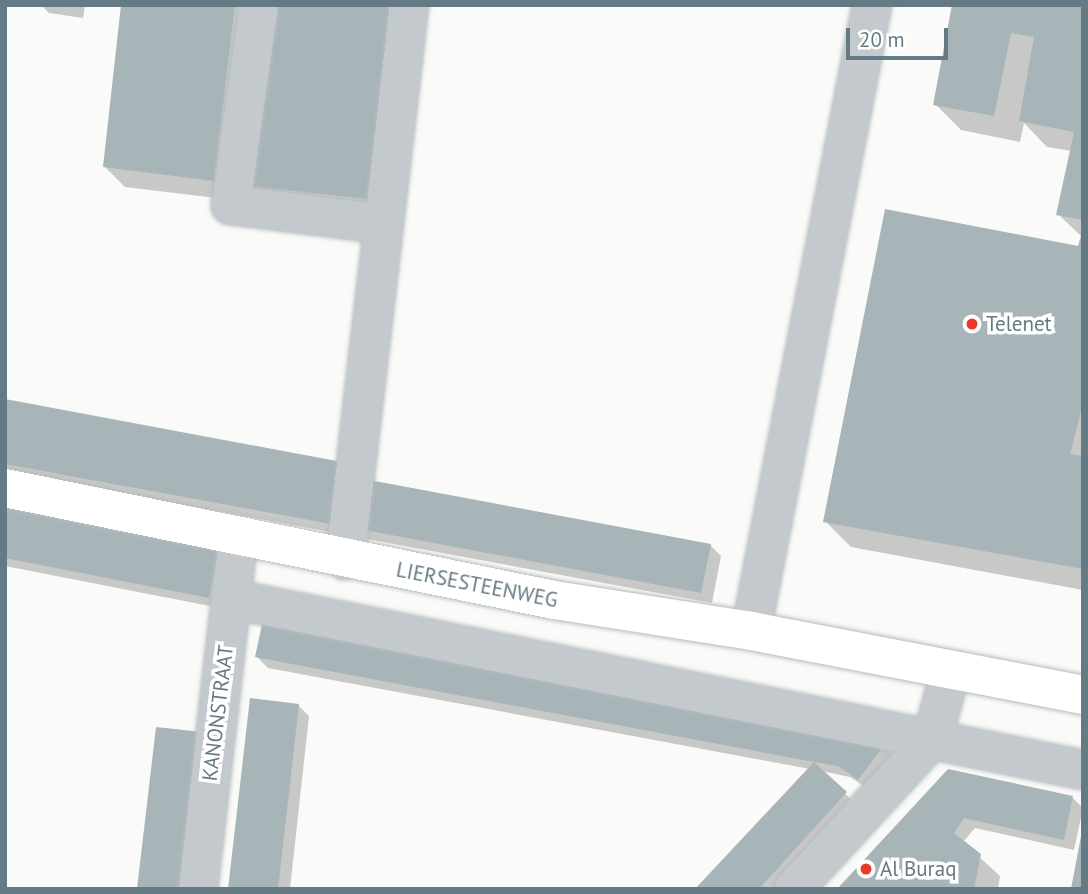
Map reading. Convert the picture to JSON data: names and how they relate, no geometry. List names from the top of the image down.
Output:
{
  "streets": {
    "main road": ["LIERSESTEENWEG"],
    "street": ["KANONSTRAAT"]
  },
  "crossings": [
    ["LIERSESTEENWEG", "KANONSTRAAT"]
  ],
  "places": ["Telenet", "Al Buraq"],
  "scale_bar": "20 m"
}
